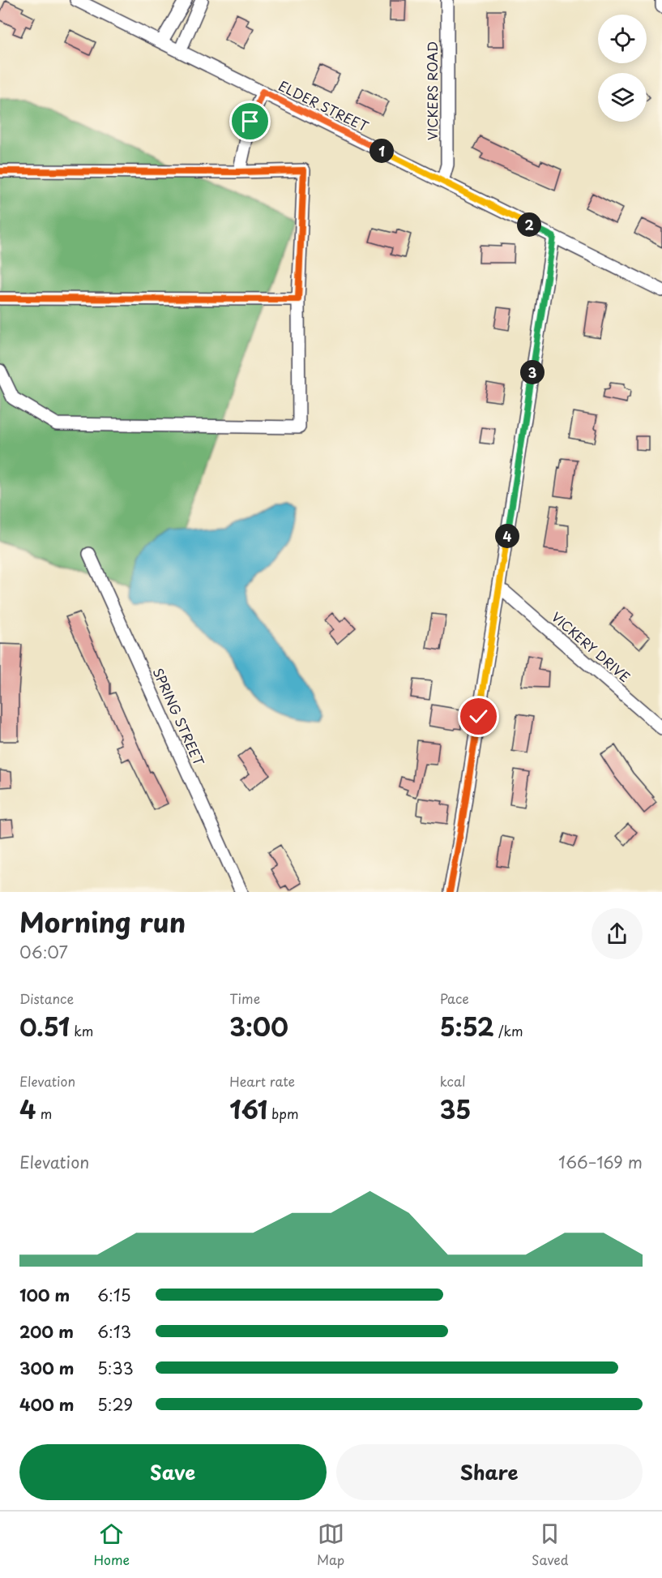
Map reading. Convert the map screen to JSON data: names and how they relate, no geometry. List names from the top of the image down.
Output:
{
  "streets": {
    "street": [
      "VICKERS ROAD",
      "ELDER STREET",
      "VICKERY DRIVE",
      "SPRING STREET"
    ]
  },
  "crossings": [
    ["VICKERS ROAD", "ELDER STREET"]
  ],
  "page": {
    "pins": [
      "1",
      "2",
      "3",
      "4"
    ],
    "heading": ["Morning run", "06:07"],
    "stats": [
      ["Distance", "0.51 km"],
      ["Time", "3:00"],
      ["Pace", "5:52 /km"],
      ["Elevation", "4 m"],
      ["Heart rate", "161 bpm"],
      ["kcal", "35"]
    ],
    "chart": ["Elevation", "166–169 m"],
    "list": [
      {
        "name": "100 m",
        "note": "6:15"
      },
      {
        "name": "200 m",
        "note": "6:13"
      },
      {
        "name": "300 m",
        "note": "5:33"
      },
      {
        "name": "400 m",
        "note": "5:29"
      }
    ],
    "buttons": ["Save", "Share"],
    "tabs": ["Home", "Map", "Saved"]
  }
}
